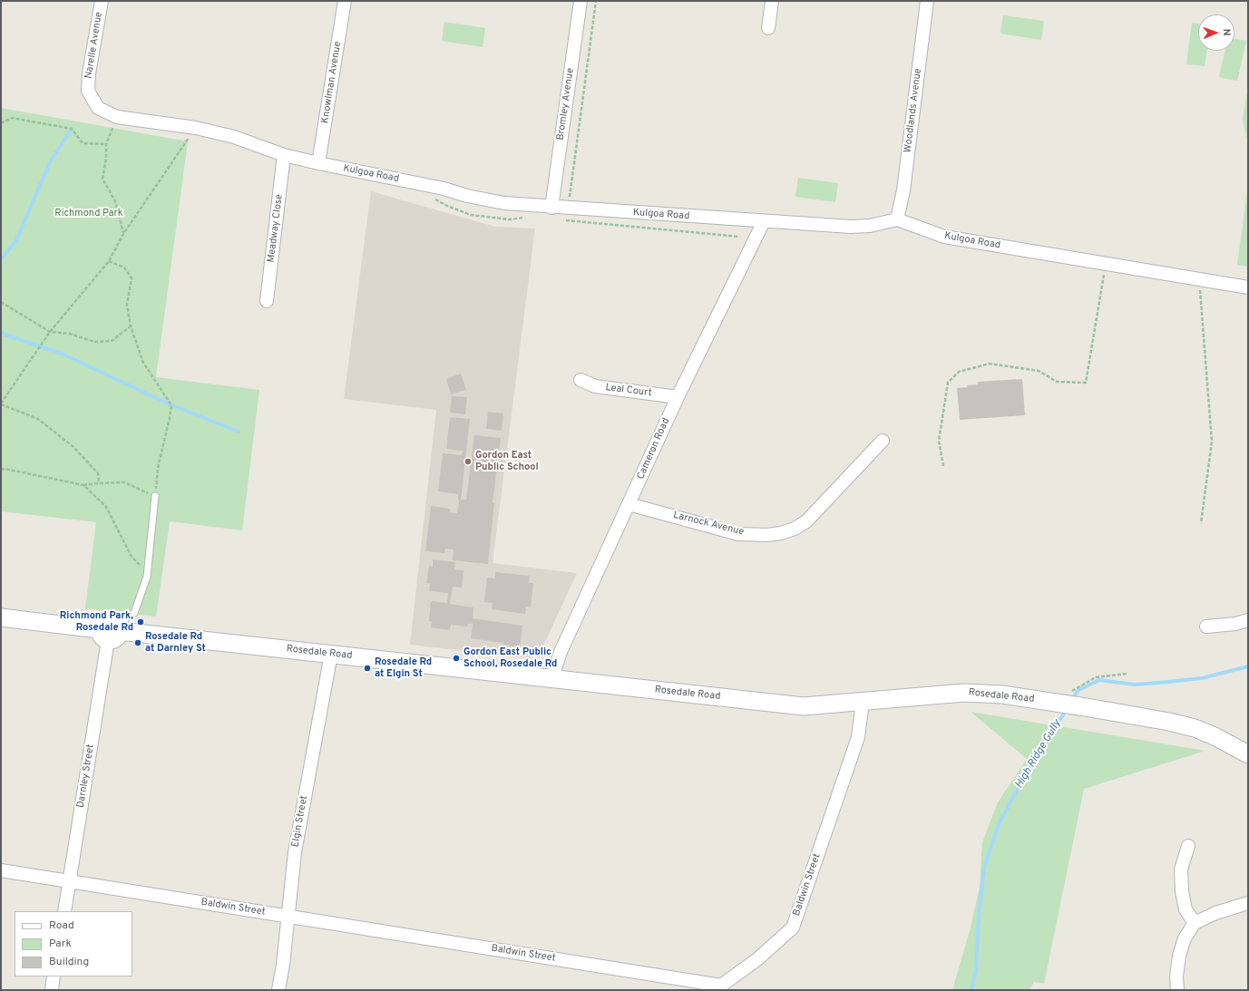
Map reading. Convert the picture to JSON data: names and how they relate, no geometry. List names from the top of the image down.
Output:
{
  "streets": {
    "street": [
      "Narelle Avenue",
      "Knowlman Avenue",
      "Bromley Avenue",
      "Woodlands Avenue",
      "Kulgoa Road",
      "Meadway Close",
      "Leal Court",
      "Cameron Road",
      "Larnock Avenue",
      "Rosedale Road",
      "Darnley Street",
      "Elgin Street",
      "Baldwin Street"
    ]
  },
  "crossings": [
    ["Narelle Avenue", "Kulgoa Road"],
    ["Knowlman Avenue", "Kulgoa Road"],
    ["Bromley Avenue", "Kulgoa Road"],
    ["Woodlands Avenue", "Kulgoa Road"],
    ["Kulgoa Road", "Meadway Close"],
    ["Kulgoa Road", "Cameron Road"],
    ["Leal Court", "Cameron Road"],
    ["Cameron Road", "Larnock Avenue"],
    ["Cameron Road", "Rosedale Road"],
    ["Rosedale Road", "Darnley Street"],
    ["Rosedale Road", "Elgin Street"],
    ["Rosedale Road", "Baldwin Street"],
    ["Darnley Street", "Baldwin Street"],
    ["Elgin Street", "Baldwin Street"]
  ],
  "water": ["High Ridge Gully"],
  "parks": ["Richmond Park"],
  "places": [
    "Gordon East Public School",
    "Richmond Park, Rosedale Rd",
    "Rosedale Rd at Darnley St",
    "Gordon East Public School, Rosedale Rd",
    "Rosedale Rd at Elgin St"
  ],
  "legend": ["Road", "Park", "Building"],
  "north": "right"
}
